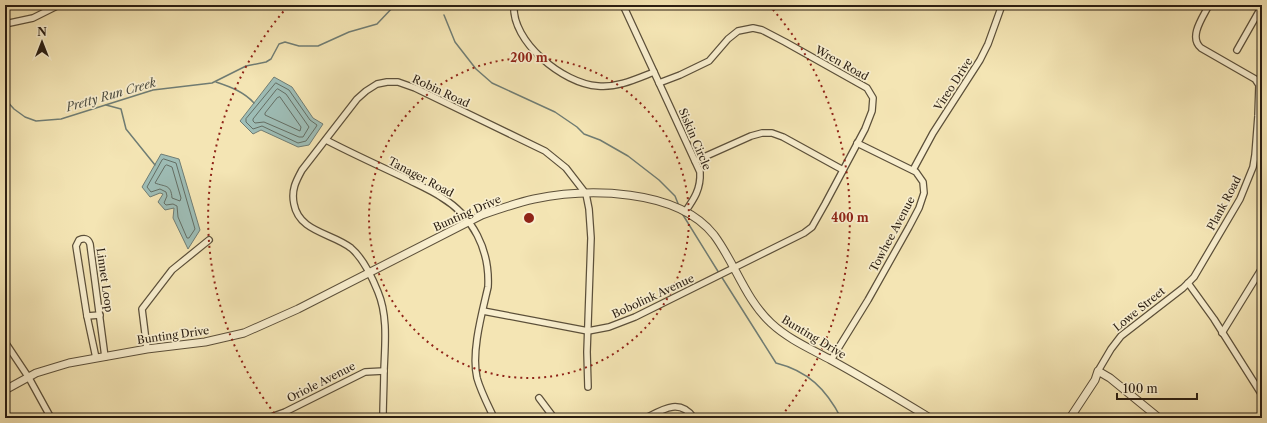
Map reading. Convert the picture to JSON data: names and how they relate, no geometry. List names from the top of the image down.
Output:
{
  "streets": {
    "street": [
      "Wren Road",
      "Vireo Drive",
      "Robin Road",
      "Siskin Circle",
      "Tanager Road",
      "Plank Road",
      "Bunting Drive",
      "Towhee Avenue",
      "Linnet Loop",
      "Bobolink Avenue",
      "Lowe Street",
      "Oriole Avenue"
    ]
  },
  "crossings": [
    ["Wren Road", "Siskin Circle"],
    ["Wren Road", "Bunting Drive"],
    ["Wren Road", "Towhee Avenue"],
    ["Wren Road", "Bobolink Avenue"],
    ["Vireo Drive", "Towhee Avenue"],
    ["Robin Road", "Tanager Road"],
    ["Robin Road", "Bunting Drive"],
    ["Robin Road", "Bobolink Avenue"],
    ["Robin Road", "Oriole Avenue"],
    ["Siskin Circle", "Bunting Drive"],
    ["Tanager Road", "Bunting Drive"],
    ["Tanager Road", "Bobolink Avenue"],
    ["Plank Road", "Lowe Street"],
    ["Bunting Drive", "Towhee Avenue"],
    ["Bunting Drive", "Linnet Loop"],
    ["Bunting Drive", "Bobolink Avenue"]
  ],
  "water": ["Pretty Run Creek"],
  "scale_bar": "100 m",
  "north": "top",
  "rings": ["200 m", "400 m"]
}
